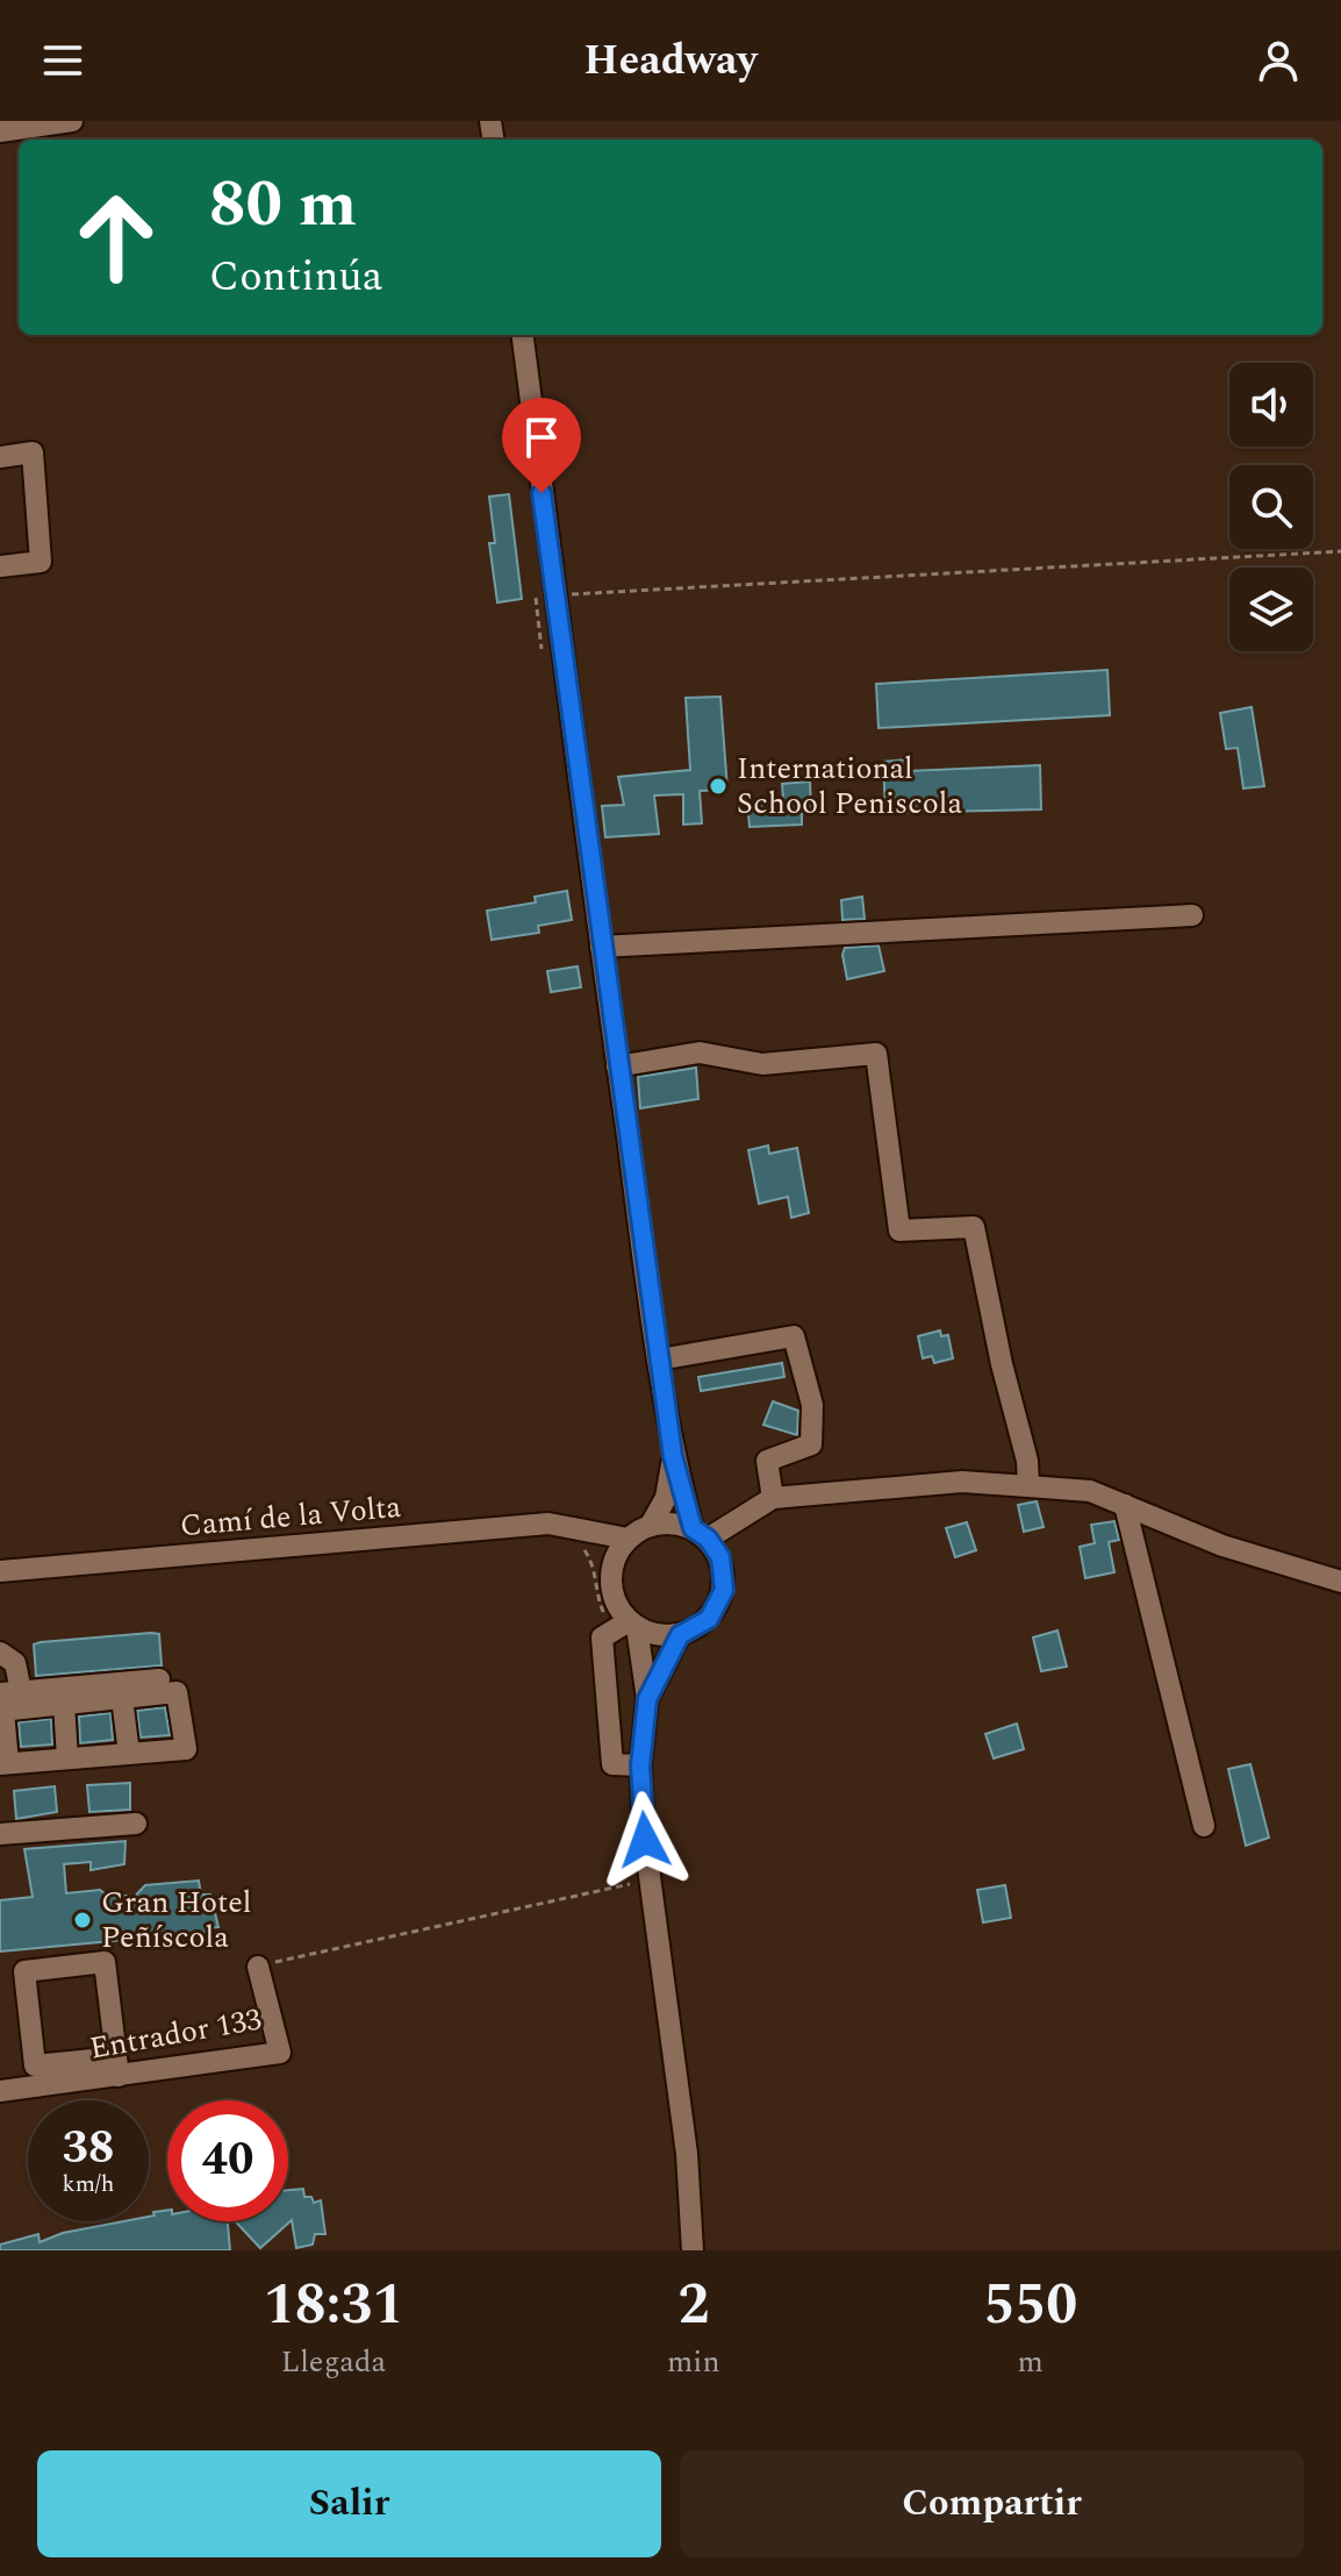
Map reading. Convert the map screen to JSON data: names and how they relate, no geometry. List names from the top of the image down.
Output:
{
  "streets": {
    "street": ["Camí de la Volta", "Entrador 133"]
  },
  "places": ["International School Peniscola", "Gran Hotel Peñíscola"],
  "page": {
    "header": "Headway",
    "turn": ["80 m", "Continúa"],
    "speed": "38 km/h",
    "limit": "40",
    "eta": [
      "18:31",
      "Llegada",
      "2",
      "min",
      "550",
      "m"
    ],
    "buttons": ["Salir", "Compartir"]
  }
}
